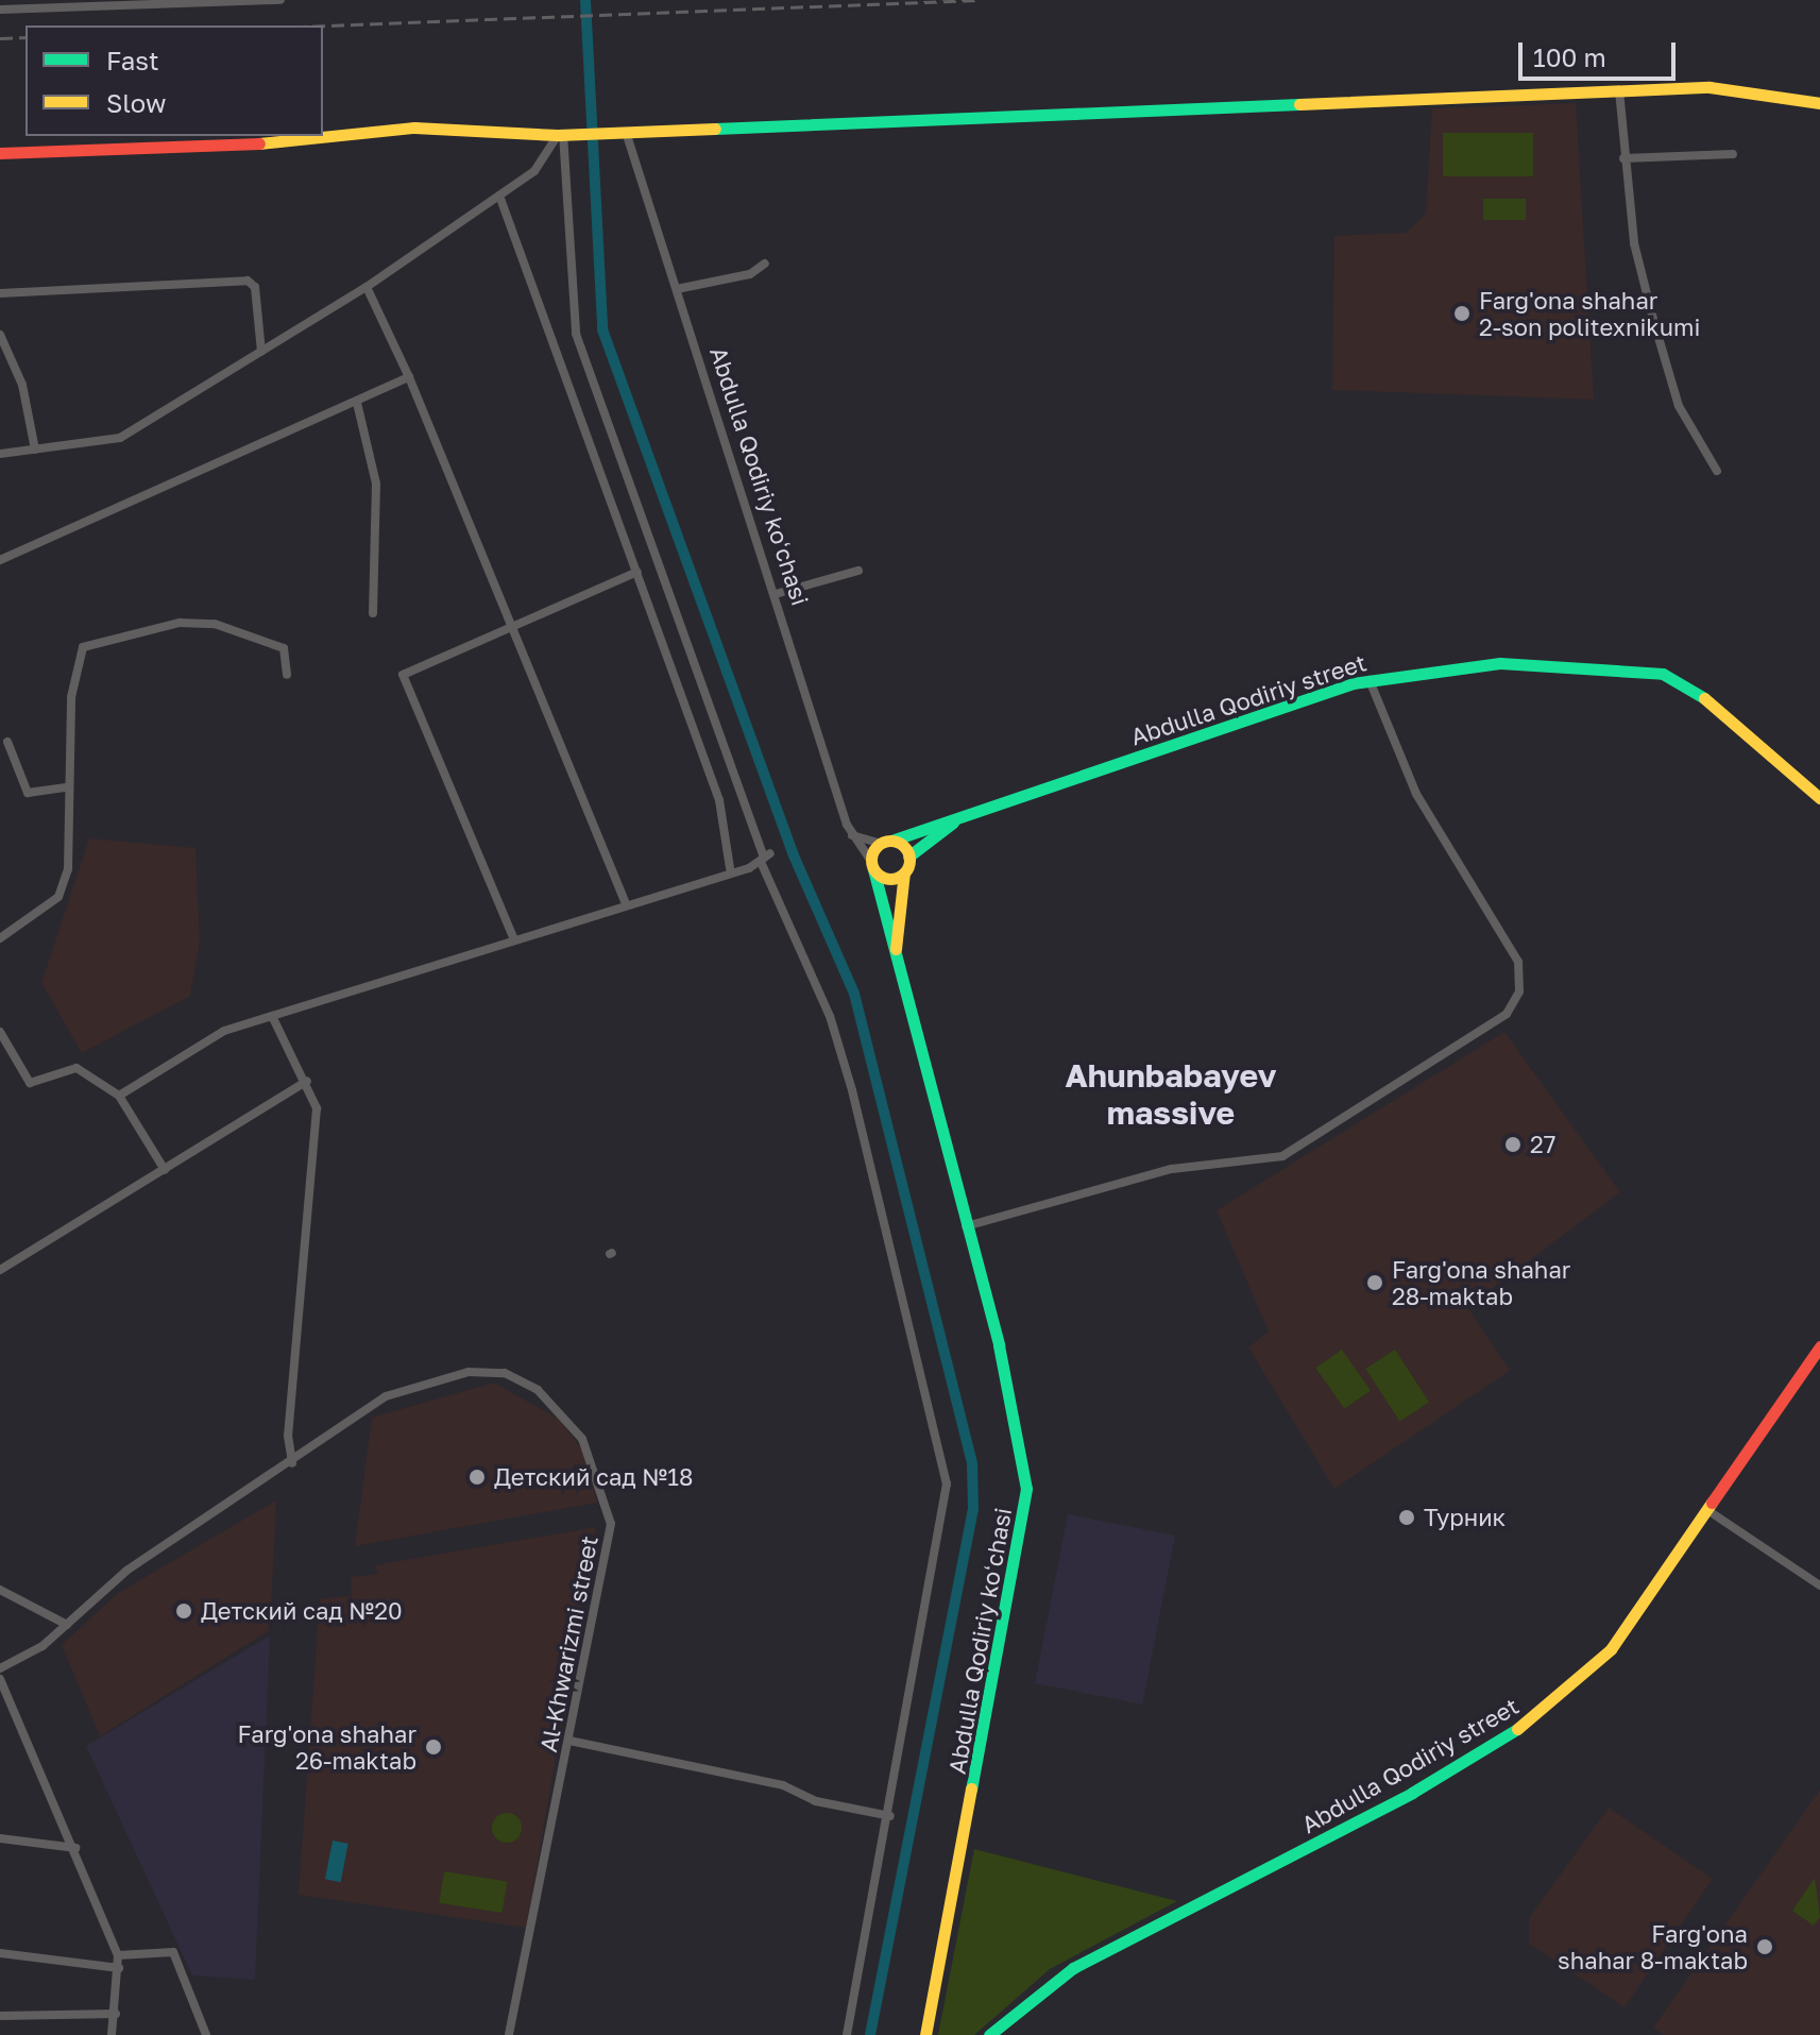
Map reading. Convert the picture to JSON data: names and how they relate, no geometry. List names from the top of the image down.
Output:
{
  "streets": {
    "street": ["Abdulla Qodiriy koʻchasi", "Abdulla Qodiriy street", "Al-Khwarizmi street"]
  },
  "districts": ["Ahunbabayev massive"],
  "places": [
    "Farg'ona shahar 2-son politexnikumi",
    "27",
    "Farg'ona shahar 28-maktab",
    "Детский сад №18",
    "Турник",
    "Детский сад №20",
    "Farg'ona shahar 26-maktab",
    "Farg'ona shahar 8-maktab"
  ],
  "legend": ["Fast", "Slow"],
  "scale_bar": "100 m"
}
